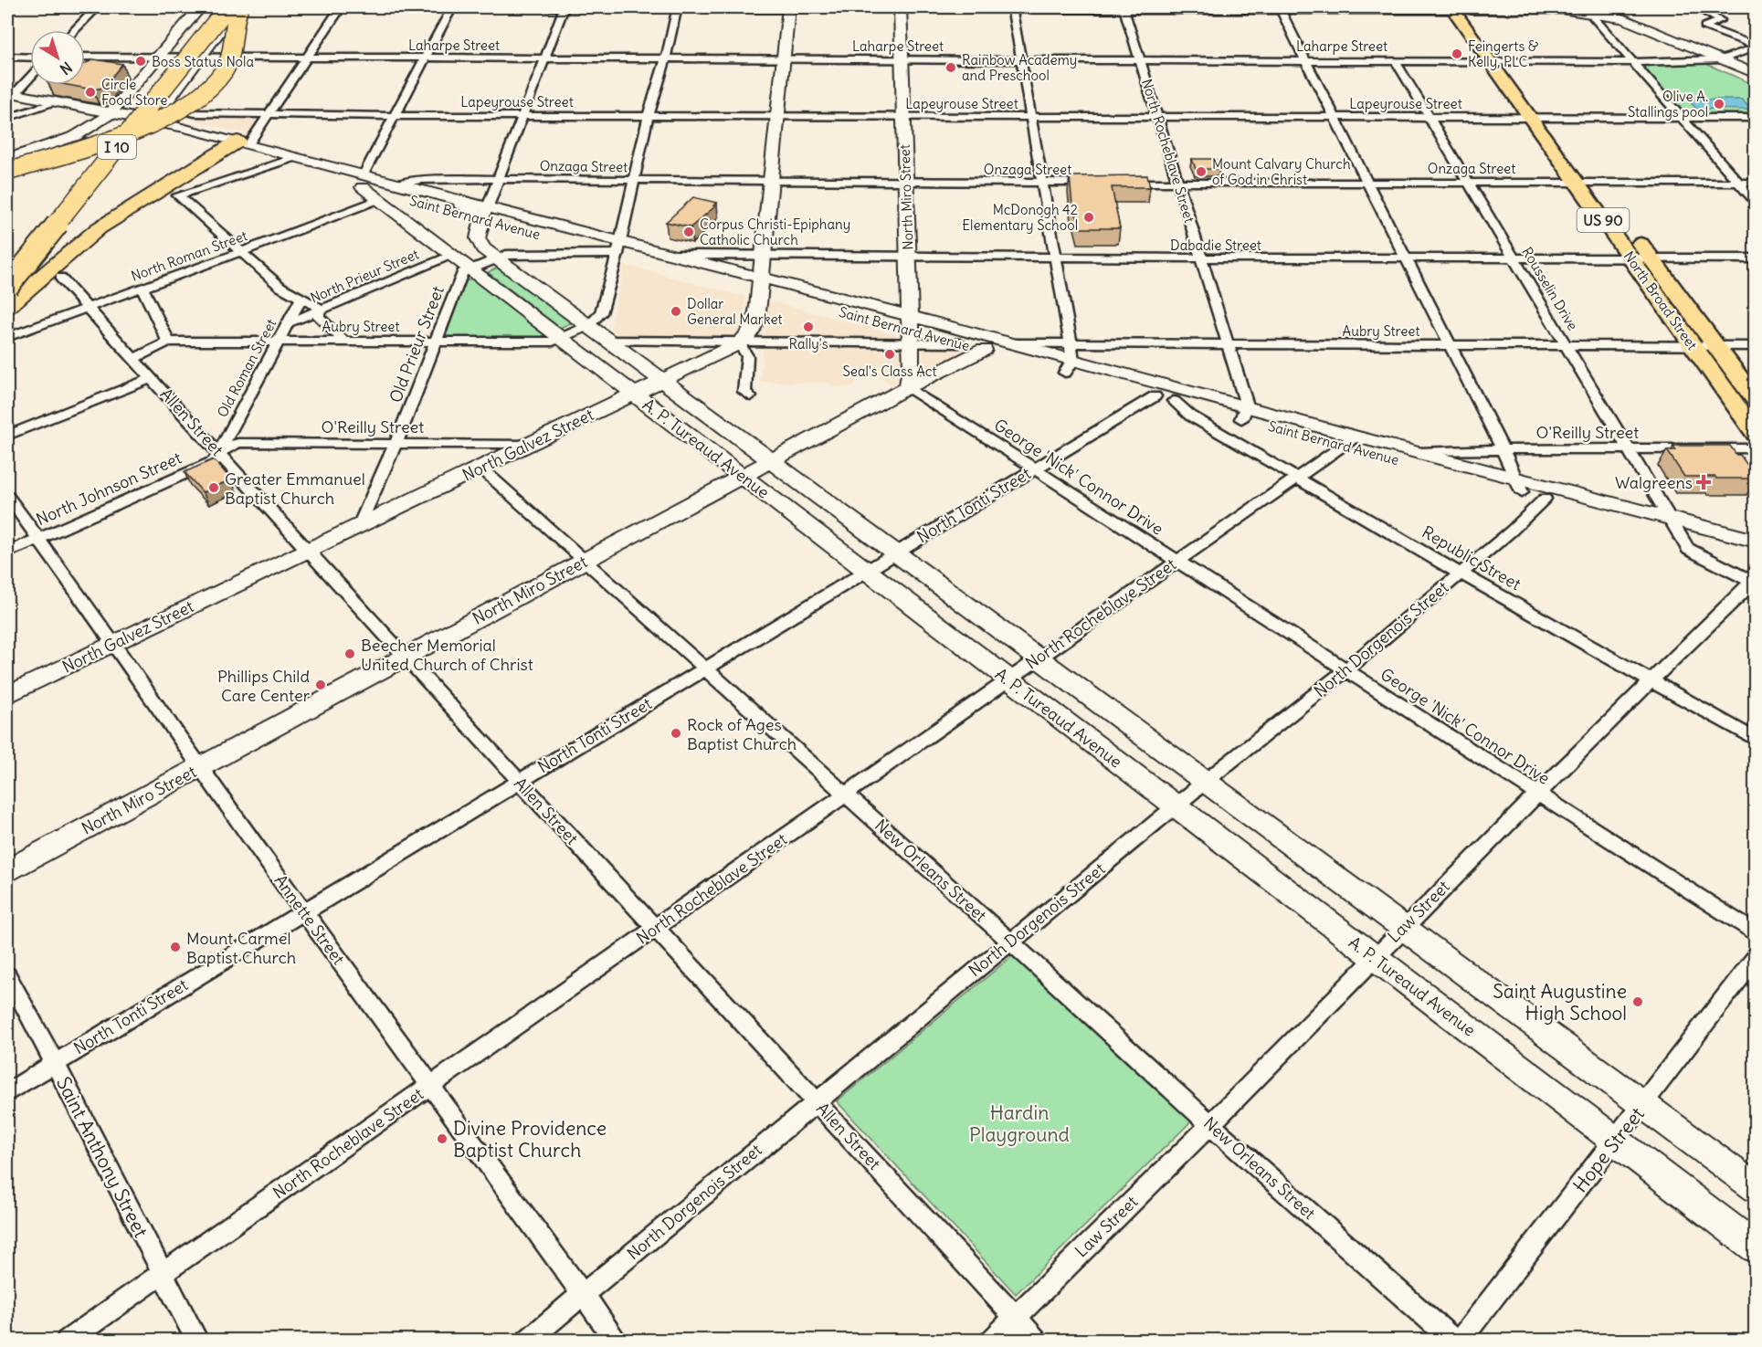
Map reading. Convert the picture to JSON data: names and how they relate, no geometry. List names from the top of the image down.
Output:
{
  "streets": {
    "highway": ["I 10"],
    "main road": ["US 90", "North Broad Street"],
    "street": [
      "Laharpe Street",
      "Lapeyrouse Street",
      "North Rocheblave Street",
      "Onzaga Street",
      "North Miro Street",
      "Saint Bernard Avenue",
      "Dabadie Street",
      "North Roman Street",
      "North Prieur Street",
      "Rousselin Drive",
      "Aubry Street",
      "Old Prieur Street",
      "Old Roman Street",
      "Allen Street",
      "O'Reilly Street",
      "North Galvez Street",
      "A. P. Tureaud Avenue",
      "George 'Nick' Connor Drive",
      "North Johnson Street",
      "North Tonti Street",
      "Republic Street",
      "North Dorgenois Street",
      "New Orleans Street",
      "Law Street",
      "Annette Street",
      "Hope Street",
      "Saint Anthony Street"
    ]
  },
  "crossings": [
    ["Laharpe Street", "North Rocheblave Street"],
    ["Laharpe Street", "North Miro Street"],
    ["Laharpe Street", "Rousselin Drive"],
    ["Laharpe Street", "North Broad Street"],
    ["Laharpe Street", "North Galvez Street"],
    ["Lapeyrouse Street", "North Rocheblave Street"],
    ["Lapeyrouse Street", "North Miro Street"],
    ["Lapeyrouse Street", "Rousselin Drive"],
    ["Lapeyrouse Street", "North Broad Street"],
    ["Lapeyrouse Street", "North Galvez Street"],
    ["North Rocheblave Street", "Onzaga Street"],
    ["North Rocheblave Street", "Saint Bernard Avenue"],
    ["North Rocheblave Street", "Dabadie Street"],
    ["North Rocheblave Street", "Aubry Street"],
    ["North Rocheblave Street", "Allen Street"],
    ["North Rocheblave Street", "A. P. Tureaud Avenue"],
    ["North Rocheblave Street", "George 'Nick' Connor Drive"],
    ["North Rocheblave Street", "Republic Street"],
    ["North Rocheblave Street", "New Orleans Street"],
    ["North Rocheblave Street", "Annette Street"],
    ["North Rocheblave Street", "Saint Anthony Street"],
    ["Onzaga Street", "North Miro Street"],
    ["Onzaga Street", "Saint Bernard Avenue"],
    ["Onzaga Street", "North Roman Street"],
    ["Onzaga Street", "Rousselin Drive"],
    ["Onzaga Street", "North Broad Street"],
    ["Onzaga Street", "North Galvez Street"],
    ["Onzaga Street", "A. P. Tureaud Avenue"],
    ["North Miro Street", "Saint Bernard Avenue"],
    ["North Miro Street", "Dabadie Street"],
    ["North Miro Street", "Allen Street"],
    ["North Miro Street", "A. P. Tureaud Avenue"],
    ["North Miro Street", "George 'Nick' Connor Drive"],
    ["North Miro Street", "New Orleans Street"],
    ["North Miro Street", "Annette Street"],
    ["Saint Bernard Avenue", "Dabadie Street"],
    ["Saint Bernard Avenue", "North Roman Street"],
    ["Saint Bernard Avenue", "Rousselin Drive"],
    ["Saint Bernard Avenue", "Aubry Street"],
    ["Saint Bernard Avenue", "O'Reilly Street"],
    ["Saint Bernard Avenue", "North Galvez Street"],
    ["Saint Bernard Avenue", "A. P. Tureaud Avenue"],
    ["Saint Bernard Avenue", "North Tonti Street"],
    ["Saint Bernard Avenue", "Republic Street"],
    ["Saint Bernard Avenue", "North Dorgenois Street"],
    ["Dabadie Street", "Rousselin Drive"],
    ["Dabadie Street", "North Broad Street"],
    ["Dabadie Street", "North Galvez Street"],
    ["North Roman Street", "Allen Street"],
    ["North Roman Street", "A. P. Tureaud Avenue"],
    ["North Prieur Street", "Old Roman Street"],
    ["North Prieur Street", "A. P. Tureaud Avenue"],
    ["Rousselin Drive", "Aubry Street"],
    ["Rousselin Drive", "O'Reilly Street"],
    ["Rousselin Drive", "Law Street"],
    ["North Broad Street", "Aubry Street"],
    ["Aubry Street", "Old Prieur Street"],
    ["Aubry Street", "Old Roman Street"],
    ["Aubry Street", "Allen Street"],
    ["Aubry Street", "A. P. Tureaud Avenue"],
    ["Old Prieur Street", "O'Reilly Street"],
    ["Old Prieur Street", "North Galvez Street"],
    ["Old Prieur Street", "A. P. Tureaud Avenue"],
    ["Old Roman Street", "Allen Street"],
    ["Old Roman Street", "O'Reilly Street"],
    ["Old Roman Street", "North Johnson Street"],
    ["Allen Street", "O'Reilly Street"],
    ["Allen Street", "North Galvez Street"],
    ["Allen Street", "North Johnson Street"],
    ["Allen Street", "North Tonti Street"],
    ["Allen Street", "North Dorgenois Street"],
    ["Allen Street", "Law Street"],
    ["O'Reilly Street", "North Galvez Street"],
    ["O'Reilly Street", "North Johnson Street"],
    ["North Galvez Street", "A. P. Tureaud Avenue"],
    ["North Galvez Street", "New Orleans Street"],
    ["North Galvez Street", "Annette Street"],
    ["A. P. Tureaud Avenue", "North Tonti Street"],
    ["A. P. Tureaud Avenue", "North Dorgenois Street"],
    ["A. P. Tureaud Avenue", "Law Street"],
    ["A. P. Tureaud Avenue", "Hope Street"],
    ["George 'Nick' Connor Drive", "North Tonti Street"],
    ["George 'Nick' Connor Drive", "North Dorgenois Street"],
    ["George 'Nick' Connor Drive", "Law Street"],
    ["North Johnson Street", "Annette Street"],
    ["North Tonti Street", "New Orleans Street"],
    ["North Tonti Street", "Annette Street"],
    ["North Tonti Street", "Saint Anthony Street"],
    ["Republic Street", "North Dorgenois Street"],
    ["Republic Street", "Law Street"],
    ["North Dorgenois Street", "New Orleans Street"],
    ["North Dorgenois Street", "Annette Street"],
    ["New Orleans Street", "Law Street"]
  ],
  "parks": ["Hardin Playground"],
  "places": {
    "other": [
      "Feingerts & Kelly, PLC",
      "Boss Status Nola",
      "Rainbow Academy and Preschool",
      "Circle Food Store",
      "Olive A. Stallings pool",
      "Mount Calvary Church of God in Christ",
      "McDonogh 42 Elementary School",
      "Corpus Christi-Epiphany Catholic Church",
      "Dollar General Market",
      "Rally's",
      "Seal's Class Act",
      "Greater Emmanuel Baptist Church",
      "Beecher Memorial United Church of Christ",
      "Phillips Child Care Center",
      "Rock of Ages Baptist Church",
      "Mount Carmel Baptist Church",
      "Saint Augustine High School",
      "Divine Providence Baptist Church"
    ],
    "health": ["Walgreens"]
  },
  "north": "bottom right"
}
